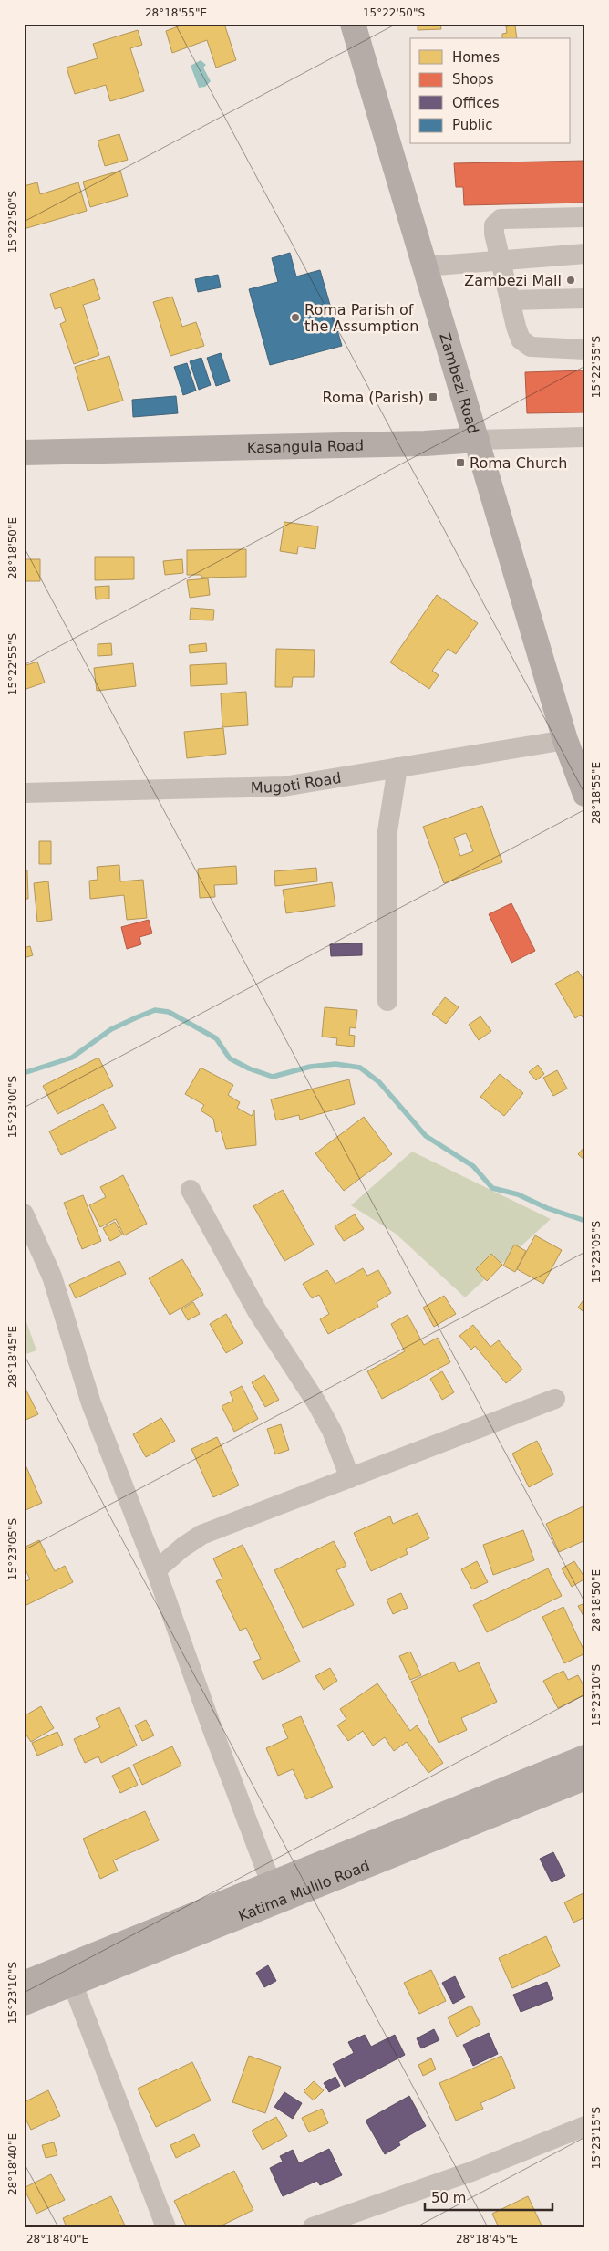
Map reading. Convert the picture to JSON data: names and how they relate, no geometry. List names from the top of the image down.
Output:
{
  "streets": {
    "main road": ["Zambezi Road", "Kasangula Road", "Katima Mulilo Road"],
    "street": ["Mugoti Road"]
  },
  "crossings": [
    ["Zambezi Road", "Kasangula Road"],
    ["Zambezi Road", "Mugoti Road"]
  ],
  "places": {
    "other": ["Zambezi Mall", "Roma Parish of the Assumption"],
    "transit": ["Roma (Parish)", "Roma Church"]
  },
  "legend": [
    "Homes",
    "Shops",
    "Offices",
    "Public"
  ],
  "scale_bar": "50 m",
  "coordinates": [
    "28°18'55\"E",
    "15°22'50\"S",
    "15°22'55\"S",
    "28°18'50\"E",
    "15°23'00\"S",
    "15°23'05\"S",
    "28°18'45\"E",
    "15°23'10\"S",
    "15°23'15\"S",
    "28°18'40\"E"
  ]
}
